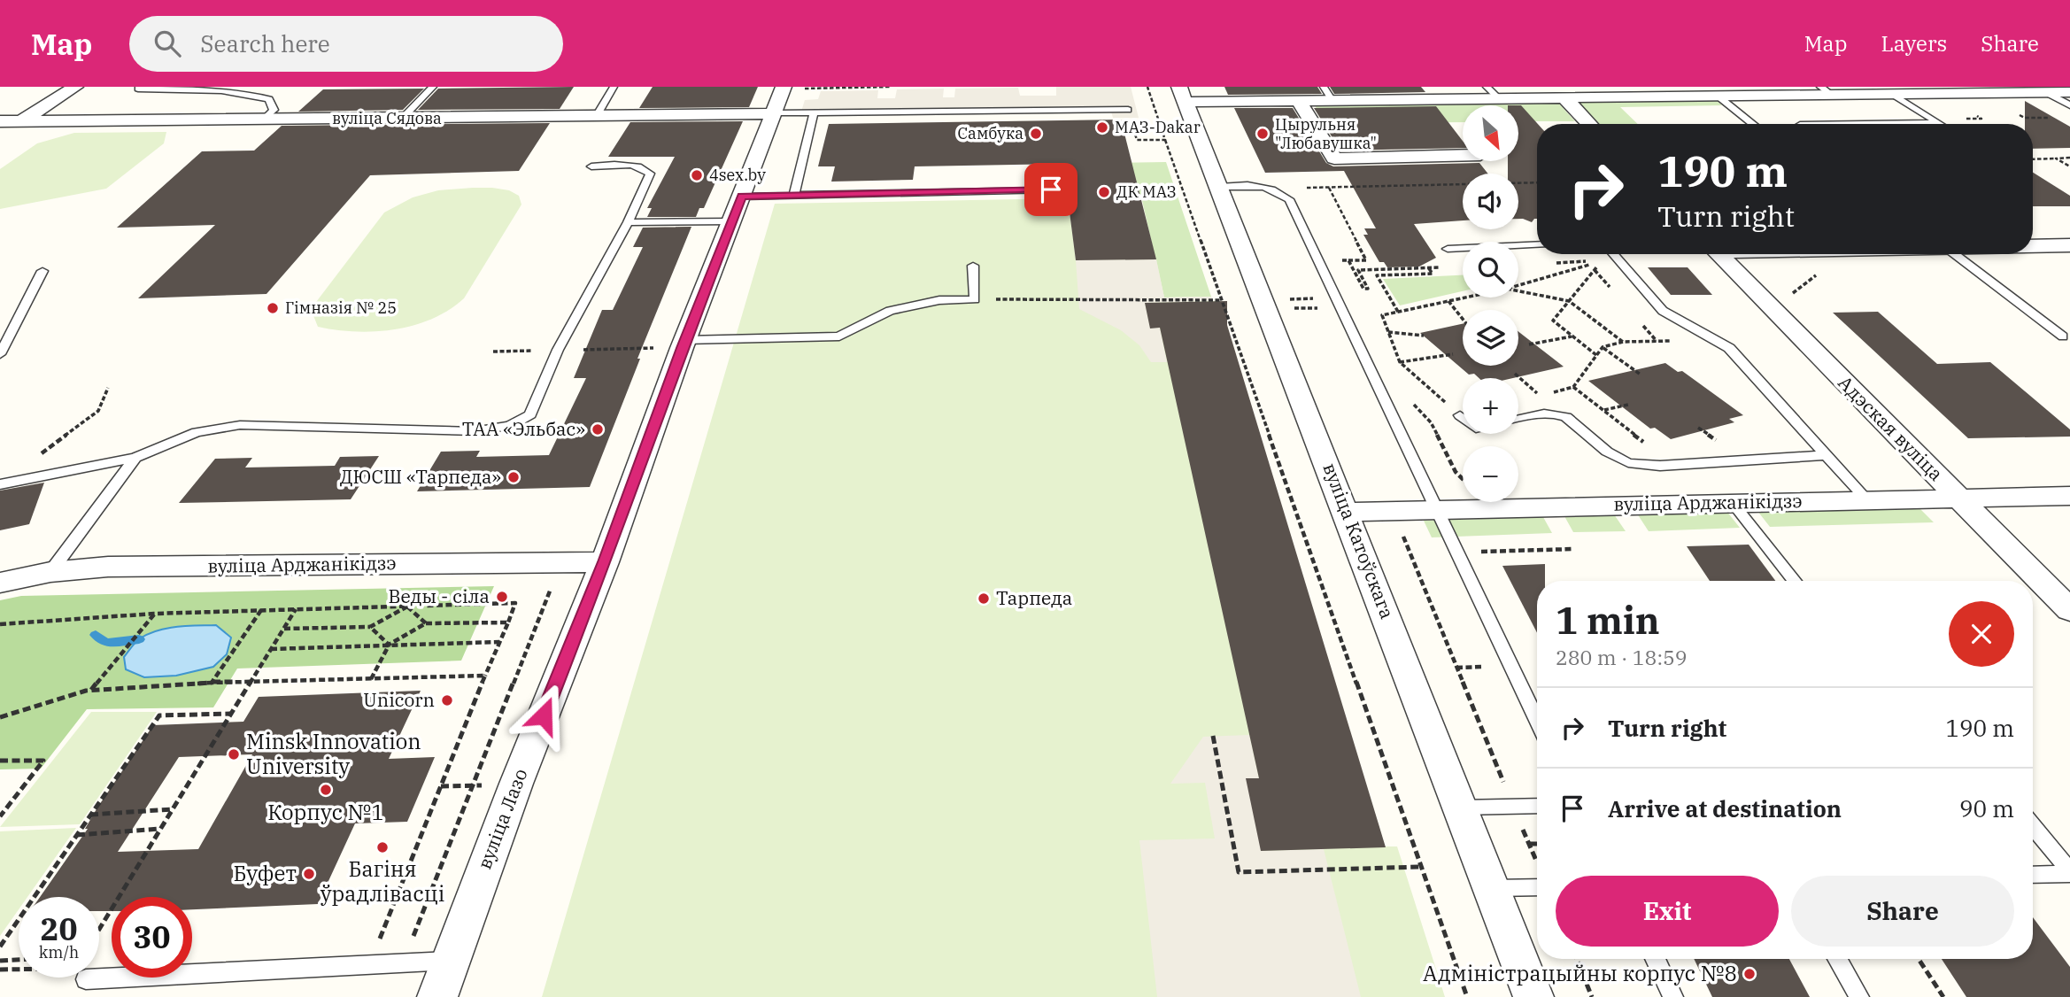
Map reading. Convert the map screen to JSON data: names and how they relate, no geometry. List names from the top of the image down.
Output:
{
  "streets": {
    "street": [
      "вуліца Сядова",
      "Адэская вуліца",
      "вуліца Арджанікідзэ",
      "вуліца Катоўскага",
      "вуліца Лазо"
    ]
  },
  "crossings": [
    ["вуліца Сядова", "вуліца Лазо"],
    ["Адэская вуліца", "вуліца Арджанікідзэ"],
    ["вуліца Арджанікідзэ", "вуліца Катоўскага"],
    ["вуліца Арджанікідзэ", "вуліца Лазо"]
  ],
  "places": [
    "МАЗ-Dakar",
    "Самбука",
    "Цырульня \"Любавушка\"",
    "4sex.by",
    "ДК МАЗ",
    "Гімназія № 25",
    "ТАА «Эльбас»",
    "ДЮСШ «Тарпеда»",
    "Веды - сіла",
    "Тарпеда",
    "Unicorn",
    "Minsk Innovation University",
    "Корпус №1",
    "Багіня ўрадлівасці",
    "Буфет",
    "Адміністрацыйны корпус №8"
  ],
  "north": "bottom right",
  "page": {
    "header": "Map",
    "search": "Search here",
    "nav": ["Map", "Layers", "Share"],
    "map_buttons": ["+", "−"],
    "turn": ["190 m", "Turn right"],
    "heading": ["1 min", "280 m · 18:59"],
    "list": [
      {
        "name": "Turn right",
        "value": "190 m"
      },
      {
        "name": "Arrive at destination",
        "value": "90 m"
      }
    ],
    "buttons": ["Exit", "Share"],
    "speed": "20 km/h",
    "limit": "30"
  }
}
